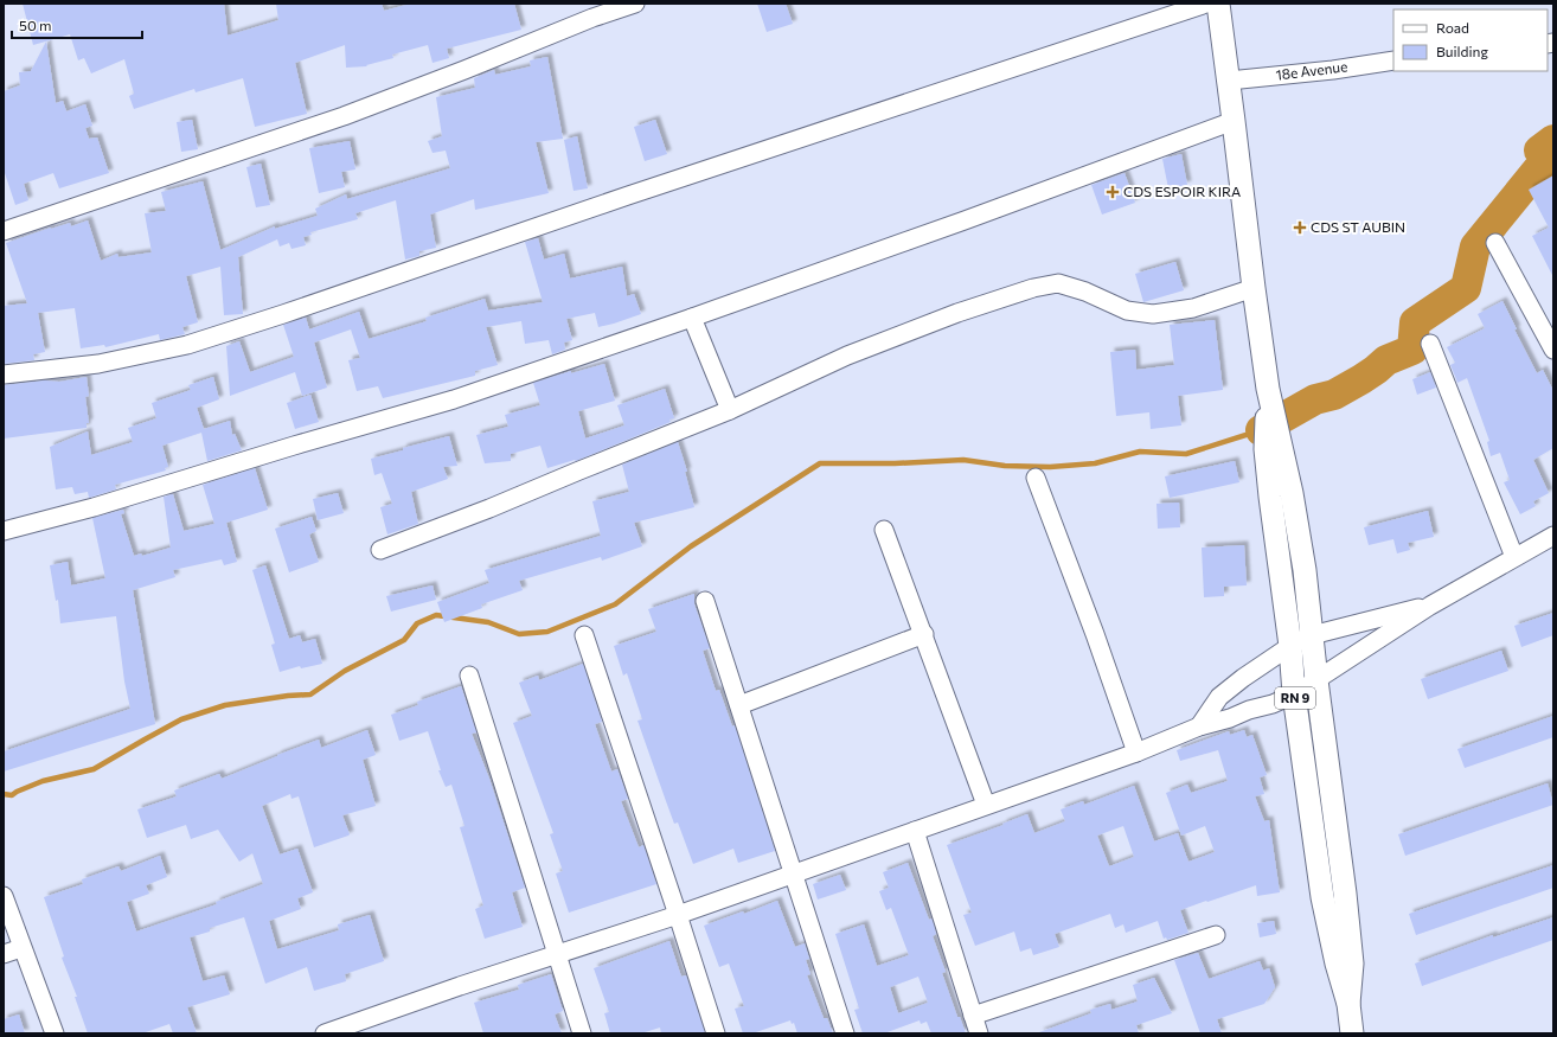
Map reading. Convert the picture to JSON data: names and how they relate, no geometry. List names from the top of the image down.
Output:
{
  "streets": {
    "main road": ["RN 9"],
    "street": ["18e Avenue"]
  },
  "crossings": [
    ["18e Avenue", "RN 9"]
  ],
  "places": {
    "health": ["CDS ESPOIR KIRA", "CDS ST AUBIN"]
  },
  "legend": ["Road", "Building"],
  "scale_bar": "50 m"
}
